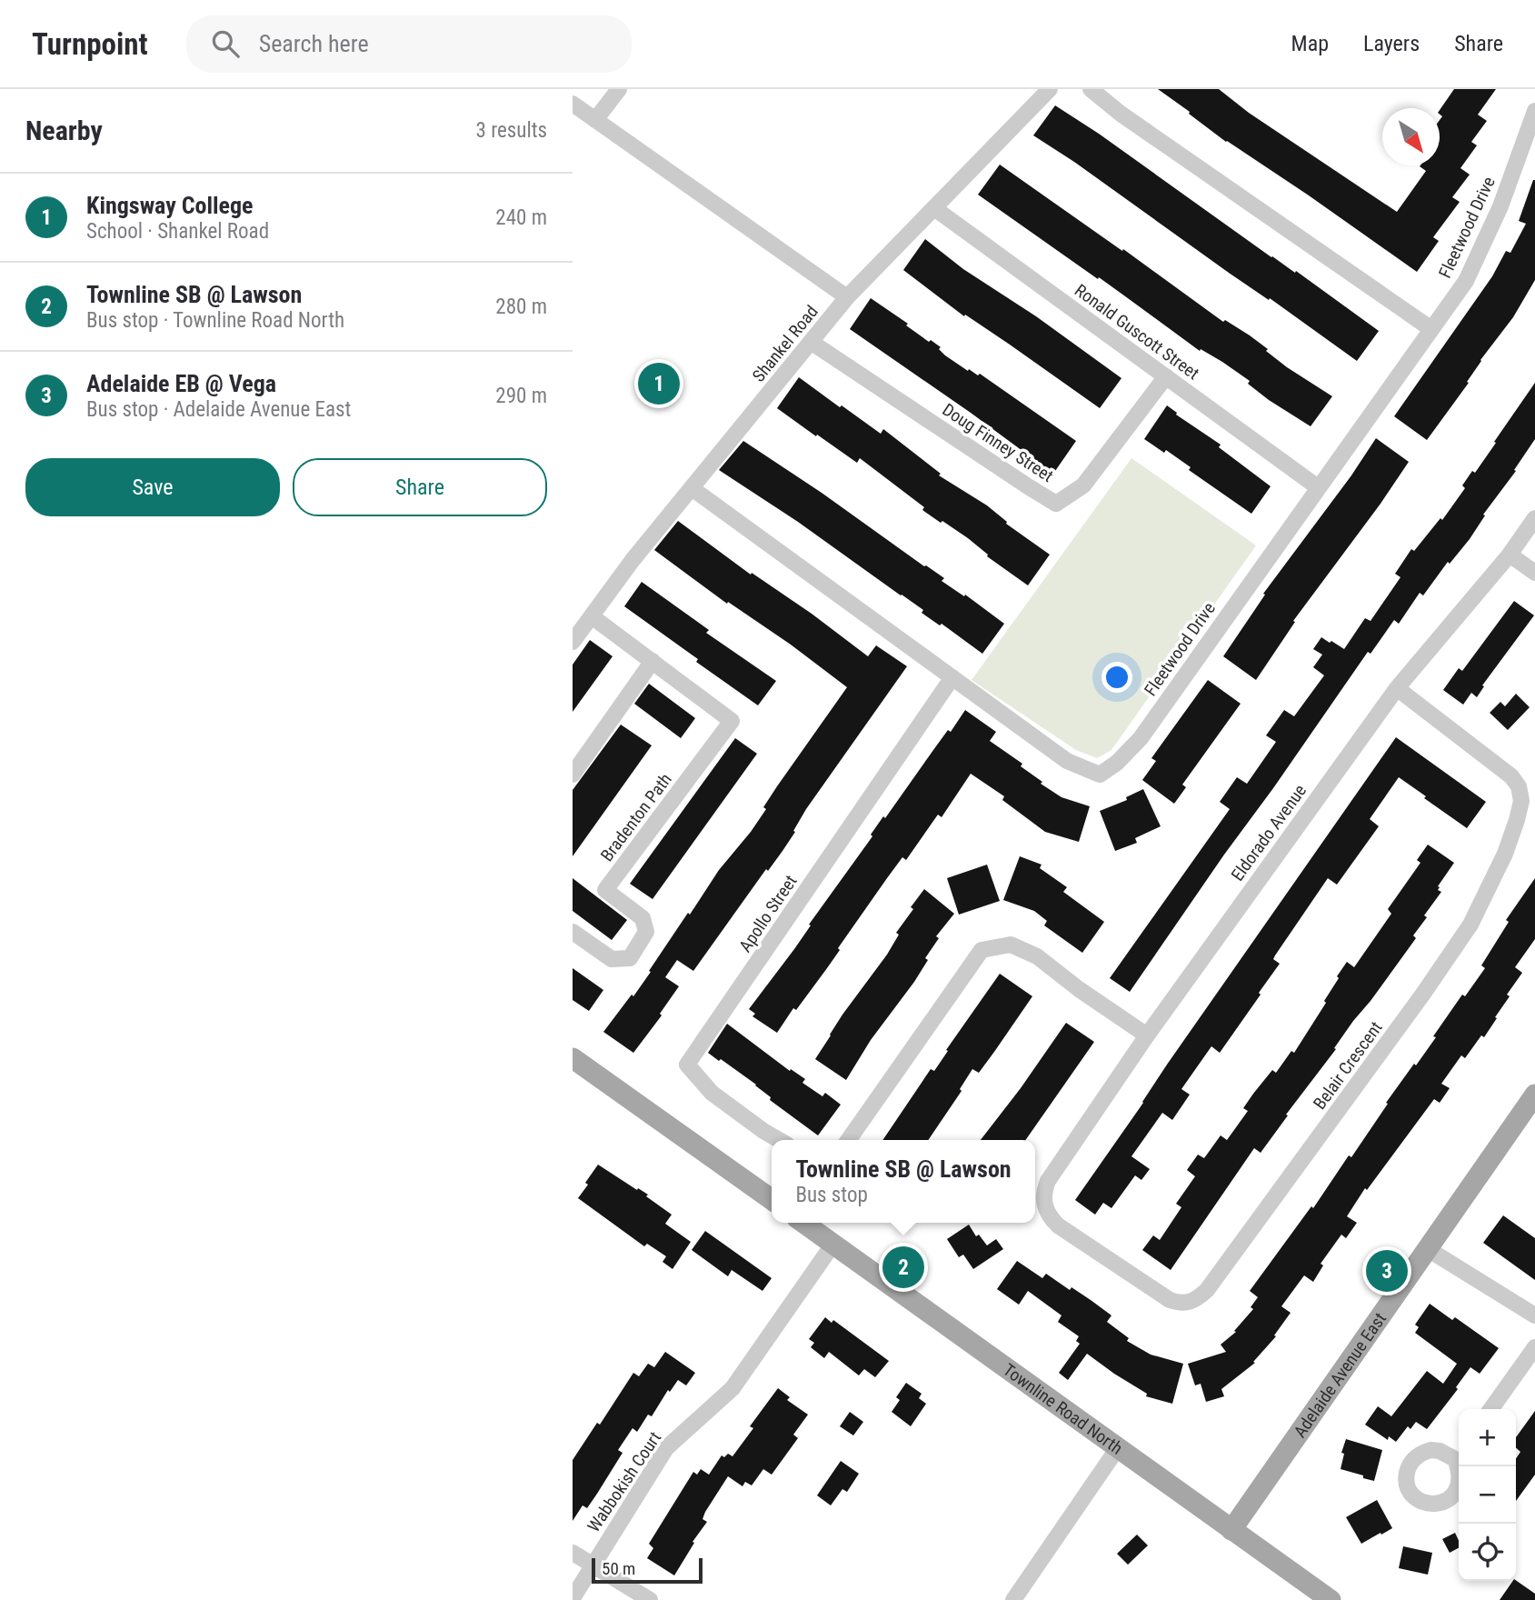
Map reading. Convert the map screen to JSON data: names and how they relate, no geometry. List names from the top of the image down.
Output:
{
  "streets": {
    "main road": ["Adelaide Avenue East", "Townline Road North"],
    "street": [
      "Fleetwood Drive",
      "Ronald Guscott Street",
      "Shankel Road",
      "Doug Finney Street",
      "Bradenton Path",
      "Eldorado Avenue",
      "Apollo Street",
      "Belair Crescent",
      "Wabbokish Court"
    ]
  },
  "crossings": [
    ["Fleetwood Drive", "Ronald Guscott Street"],
    ["Fleetwood Drive", "Shankel Road"],
    ["Fleetwood Drive", "Apollo Street"],
    ["Ronald Guscott Street", "Shankel Road"],
    ["Ronald Guscott Street", "Doug Finney Street"],
    ["Shankel Road", "Doug Finney Street"],
    ["Shankel Road", "Bradenton Path"],
    ["Eldorado Avenue", "Belair Crescent"],
    ["Adelaide Avenue East", "Townline Road North"],
    ["Townline Road North", "Wabbokish Court"]
  ],
  "scale_bar": "50 m",
  "north": "bottom right",
  "page": {
    "header": "Turnpoint",
    "search": "Search here",
    "nav": ["Map", "Layers", "Share"],
    "heading": ["Nearby", "3 results"],
    "list": [
      {
        "mark": "1",
        "name": "Kingsway College",
        "note": "School · Shankel Road",
        "value": "240 m"
      },
      {
        "mark": "2",
        "name": "Townline SB @ Lawson",
        "note": "Bus stop · Townline Road North",
        "value": "280 m"
      },
      {
        "mark": "3",
        "name": "Adelaide EB @ Vega",
        "note": "Bus stop · Adelaide Avenue East",
        "value": "290 m"
      }
    ],
    "pins": ["1", "2", "3"],
    "buttons": ["Save", "Share"],
    "popup": ["Townline SB @ Lawson", "Bus stop"],
    "map_buttons": ["+", "−"],
    "scale": "50 m"
  }
}
